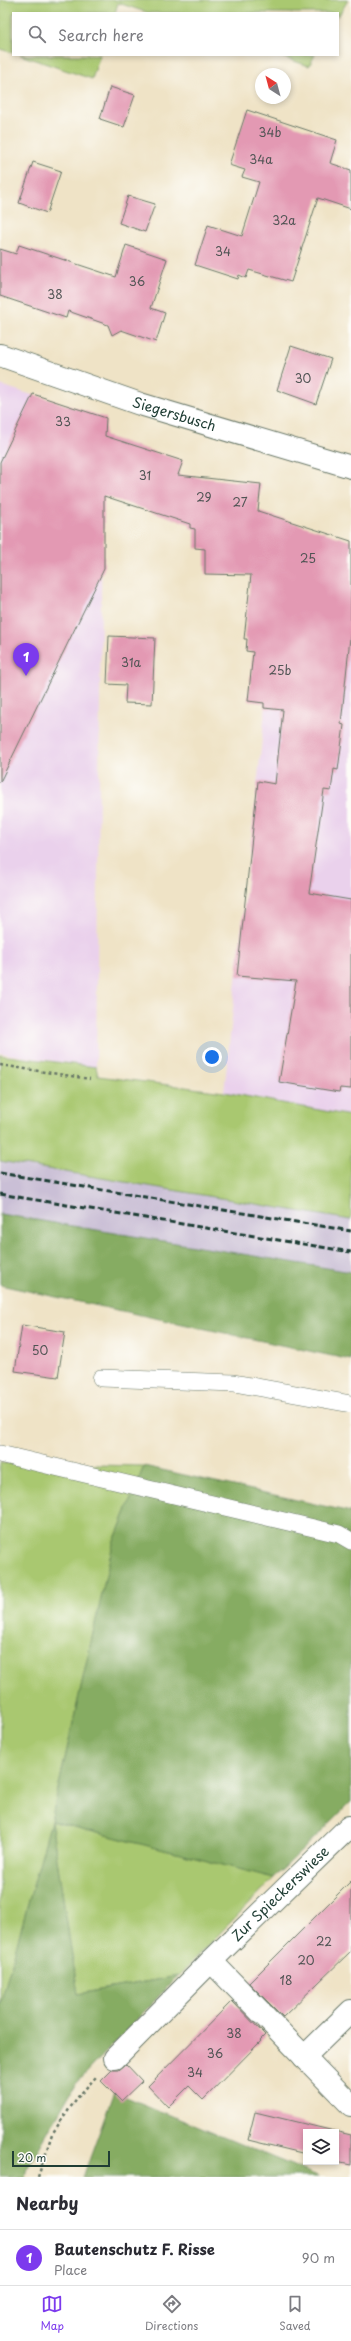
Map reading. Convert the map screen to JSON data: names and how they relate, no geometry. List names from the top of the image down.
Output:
{
  "streets": {
    "street": ["Siegersbusch", "Zur Spieckerswiese"]
  },
  "house_numbers": [
    "34b",
    "34a",
    "32a",
    "34",
    "36",
    "38",
    "30",
    "33",
    "31",
    "29",
    "27",
    "25",
    "31a",
    "25b",
    "50",
    "22",
    "20",
    "18",
    "38",
    "36",
    "34"
  ],
  "scale_bar": "20 m",
  "north": "top left",
  "page": {
    "search": "Search here",
    "pins": "1",
    "scale": "20 m",
    "heading": "Nearby",
    "list": [
      {
        "mark": "1",
        "name": "Bautenschutz F. Risse",
        "note": "Place",
        "value": "90 m"
      }
    ],
    "nav": ["Map", "Directions", "Saved"]
  }
}
